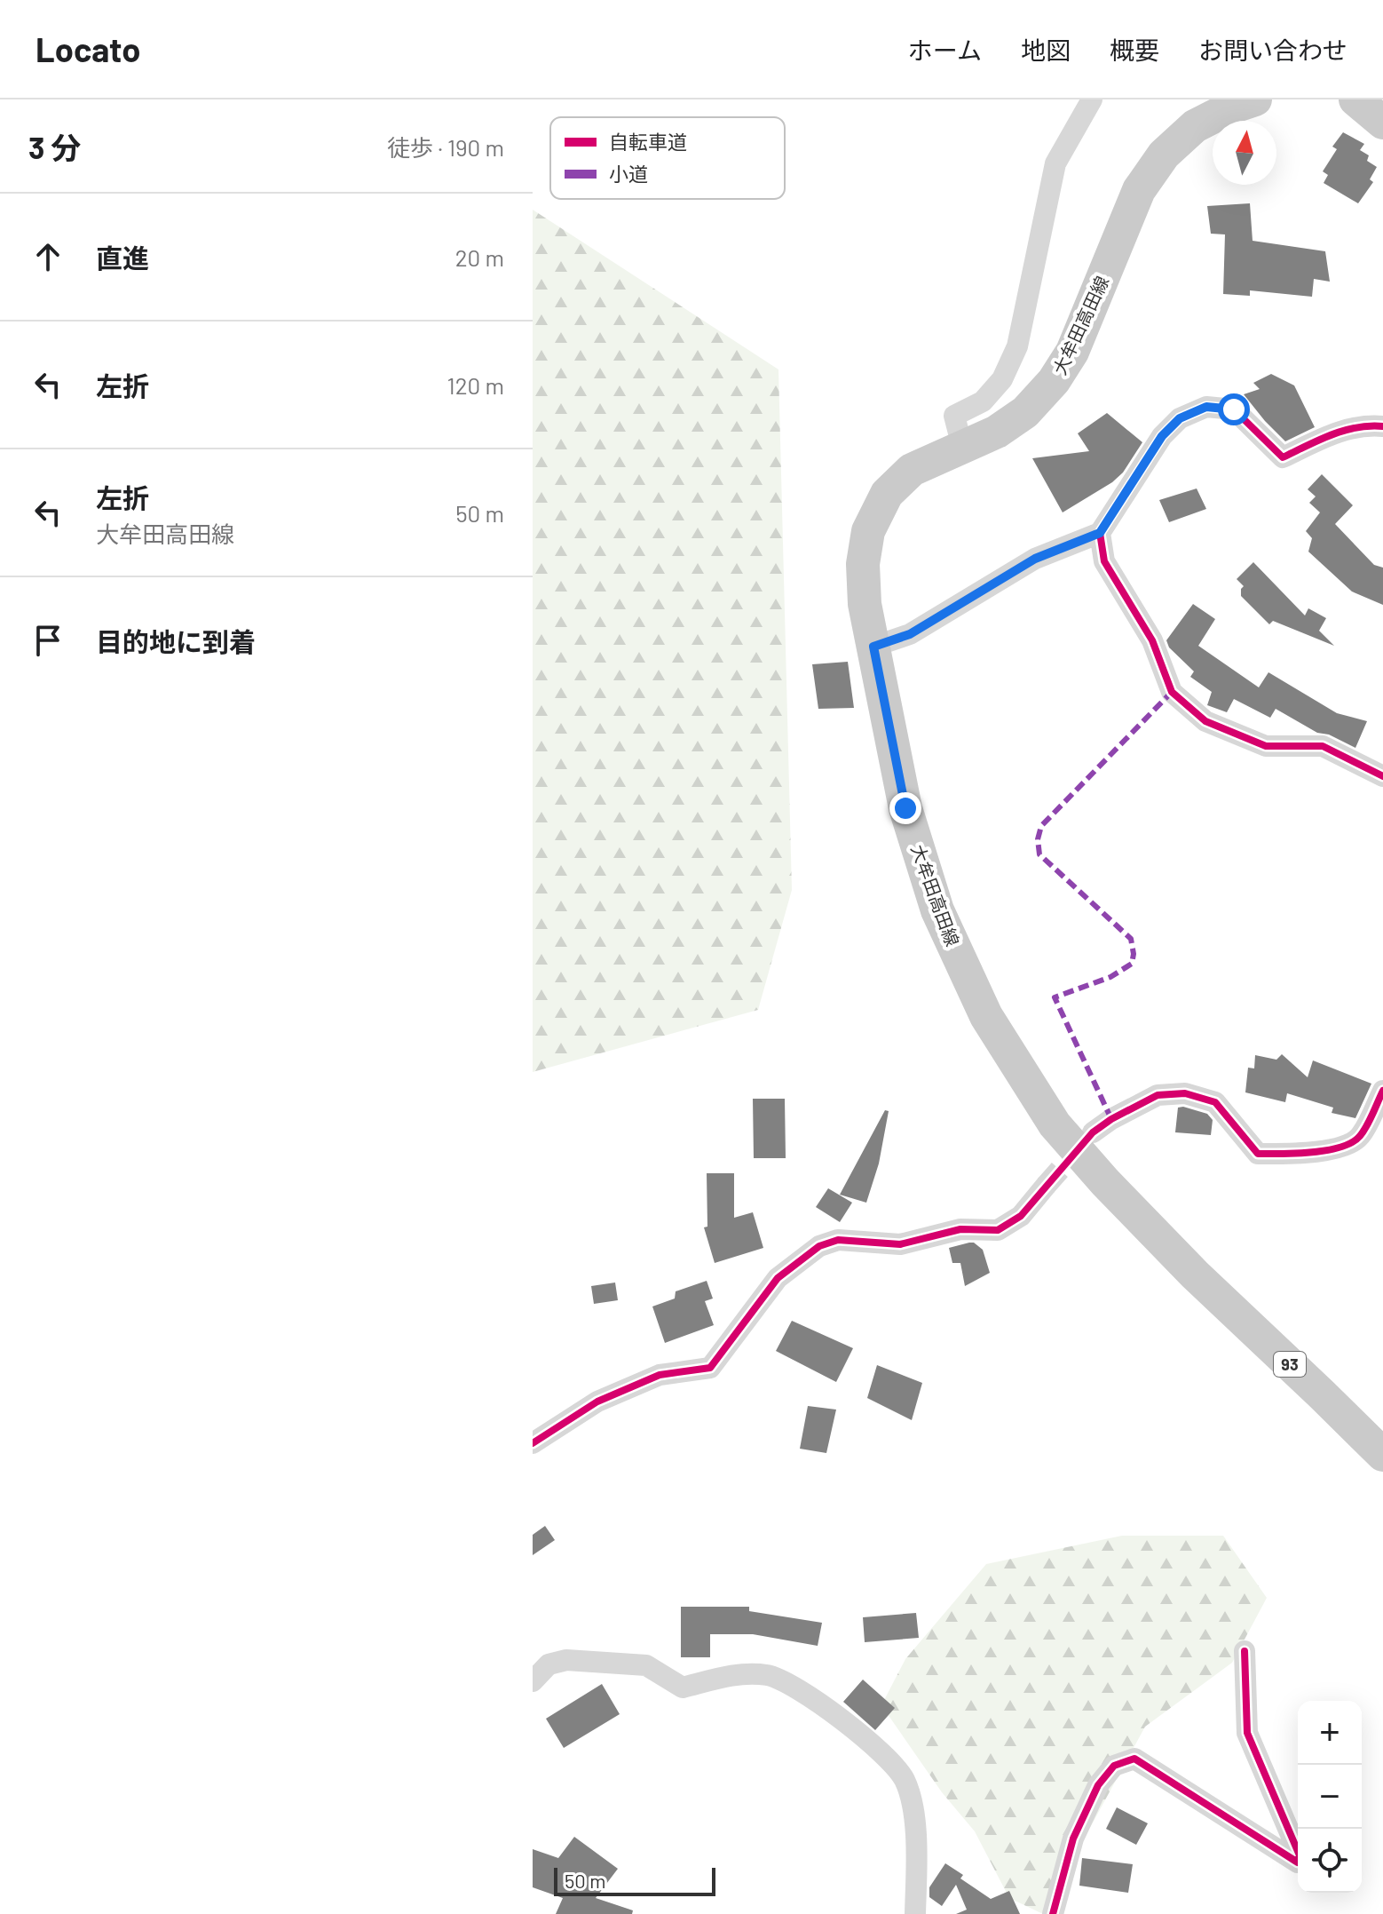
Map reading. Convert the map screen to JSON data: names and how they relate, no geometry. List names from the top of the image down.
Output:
{
  "streets": {
    "main road": ["大牟田高田線", "93"]
  },
  "legend": ["自転車道", "小道"],
  "scale_bar": "50 m",
  "north": "top",
  "page": {
    "header": "Locato",
    "nav": [
      "ホーム",
      "地図",
      "概要",
      "お問い合わせ"
    ],
    "heading": ["3 分", "徒歩 · 190 m"],
    "list": [
      ["直進", "20 m"],
      ["左折", "120 m"],
      ["左折", "大牟田高田線", "50 m"],
      "目的地に到着"
    ],
    "map_buttons": ["+", "−"],
    "scale": "50 m"
  }
}
